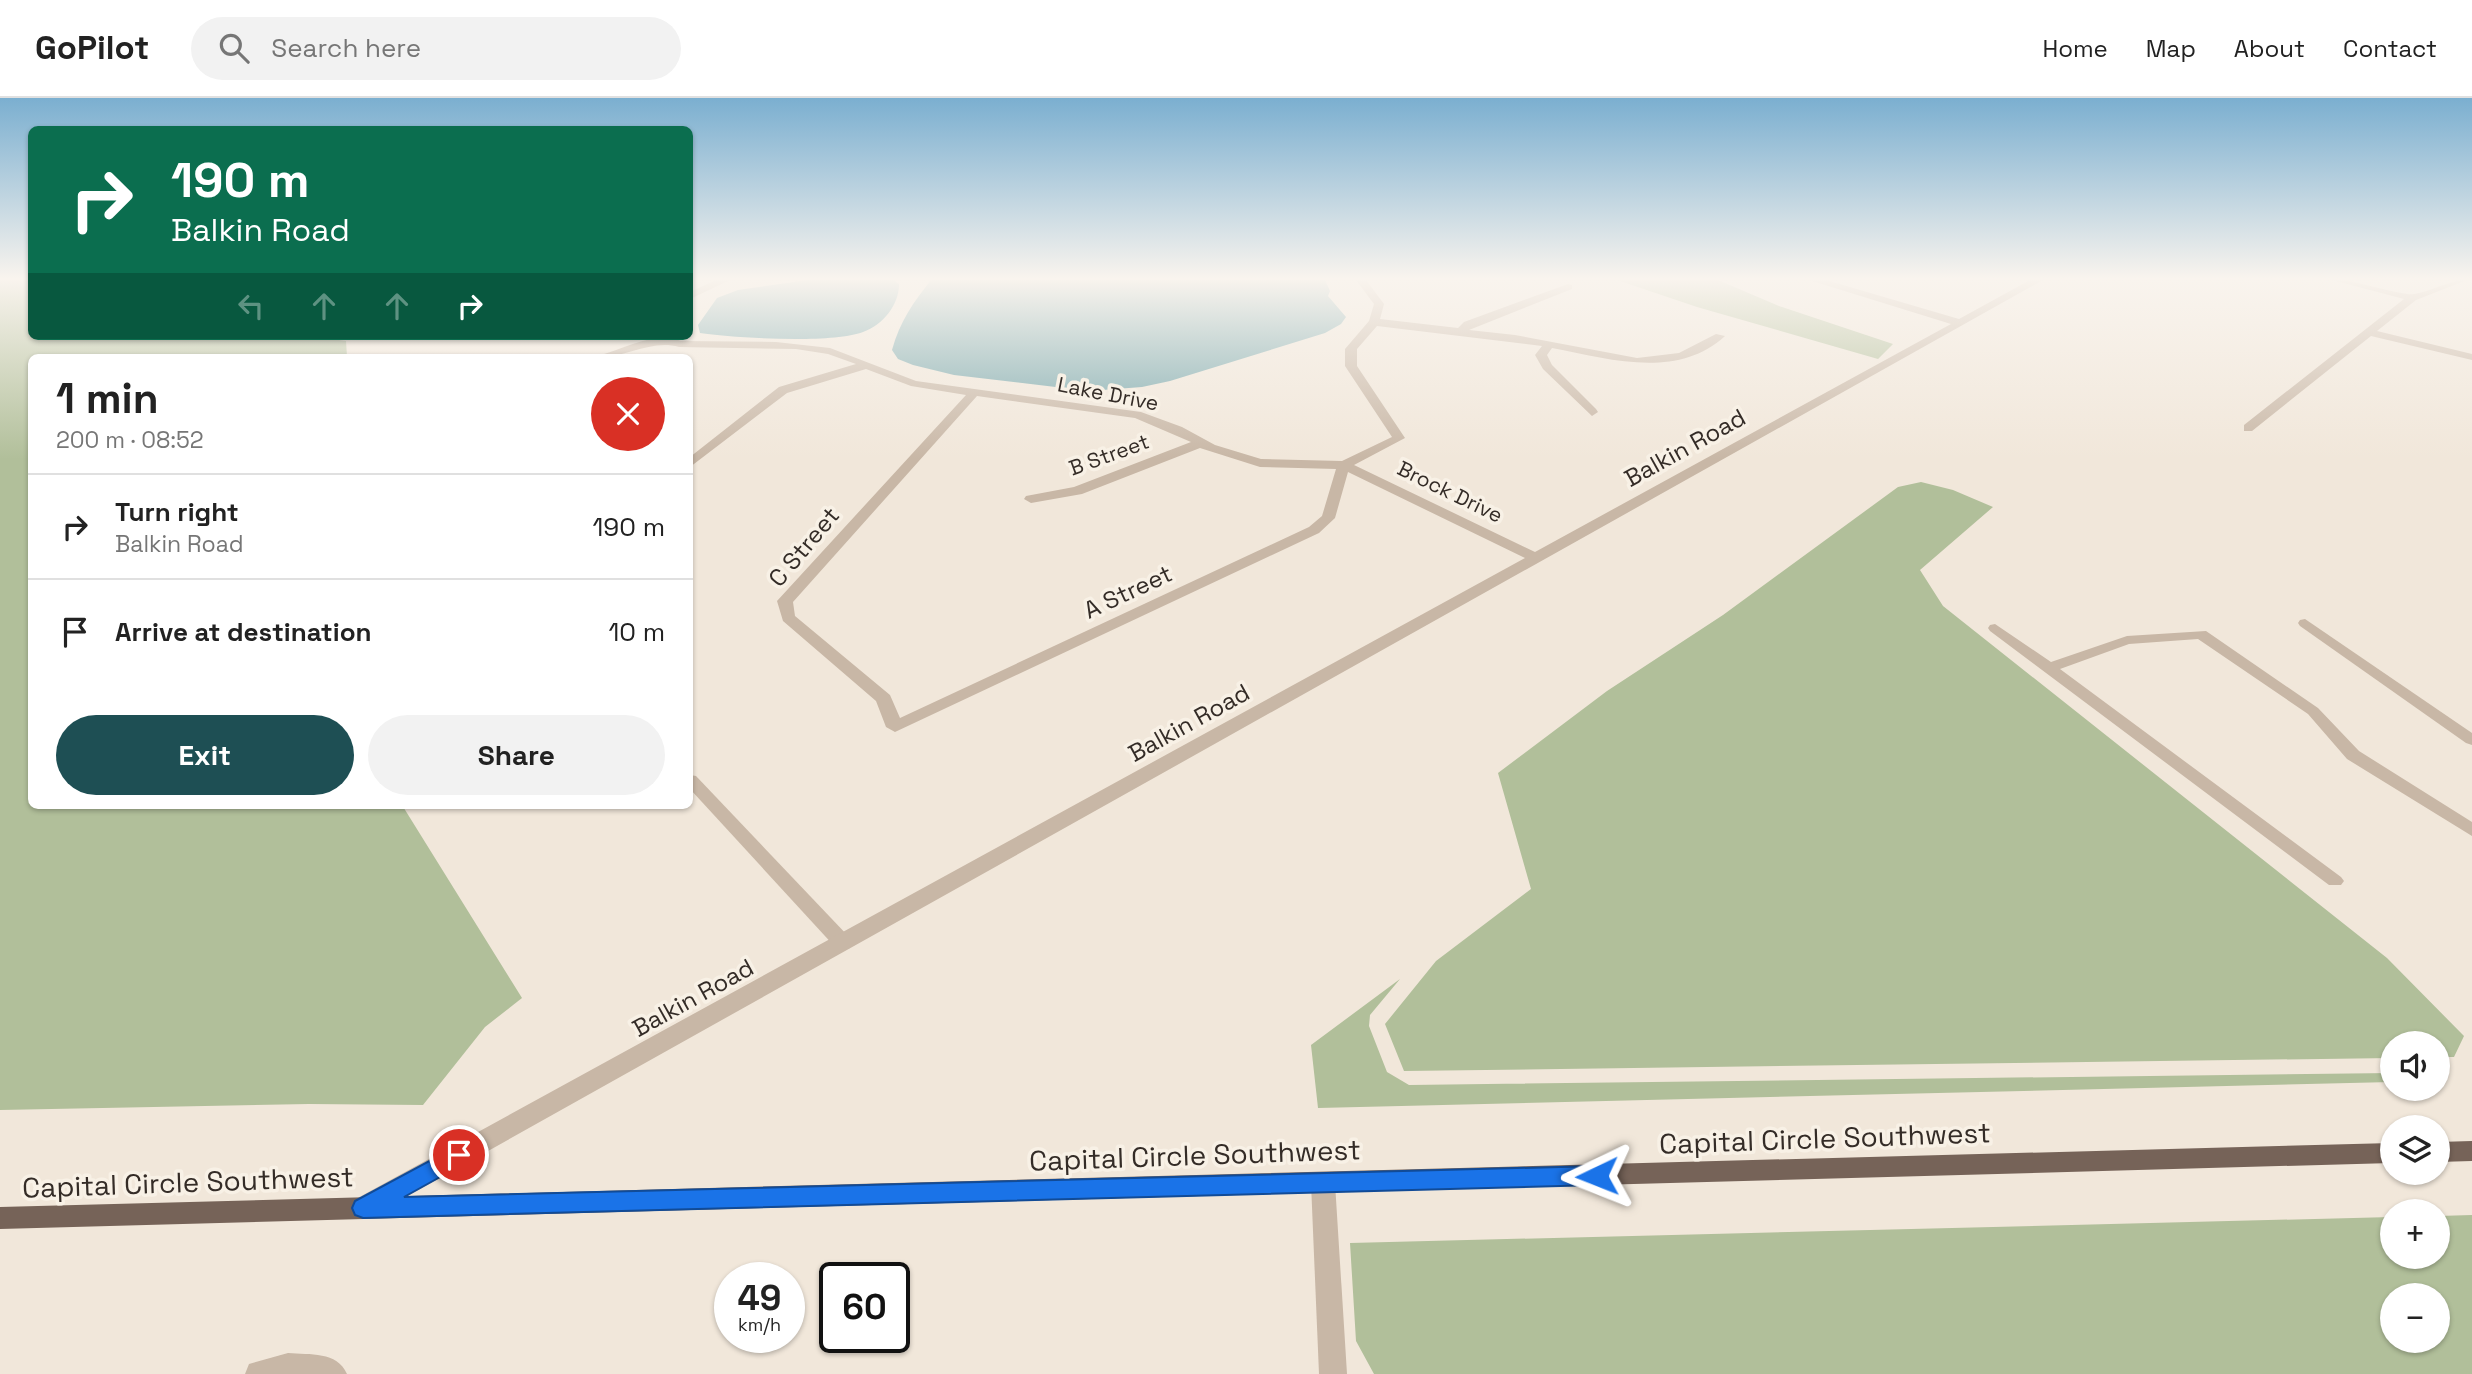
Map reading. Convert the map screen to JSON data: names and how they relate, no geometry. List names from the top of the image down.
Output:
{
  "streets": {
    "main road": ["Capital Circle Southwest"],
    "street": [
      "Lake Drive",
      "Balkin Road",
      "B Street",
      "Brock Drive",
      "C Street",
      "A Street"
    ]
  },
  "crossings": [
    ["Lake Drive", "B Street"],
    ["Lake Drive", "Brock Drive"],
    ["Lake Drive", "C Street"],
    ["Lake Drive", "A Street"],
    ["Balkin Road", "Brock Drive"],
    ["Balkin Road", "Capital Circle Southwest"],
    ["Brock Drive", "A Street"],
    ["C Street", "A Street"]
  ],
  "page": {
    "header": "GoPilot",
    "search": "Search here",
    "nav": [
      "Home",
      "Map",
      "About",
      "Contact"
    ],
    "turn": ["190 m", "Balkin Road"],
    "heading": ["1 min", "200 m · 08:52"],
    "list": [
      {
        "name": "Turn right",
        "note": "Balkin Road",
        "value": "190 m"
      },
      {
        "name": "Arrive at destination",
        "value": "10 m"
      }
    ],
    "buttons": ["Exit", "Share"],
    "map_buttons": ["+", "−"],
    "speed": "49 km/h",
    "limit": "60"
  }
}
